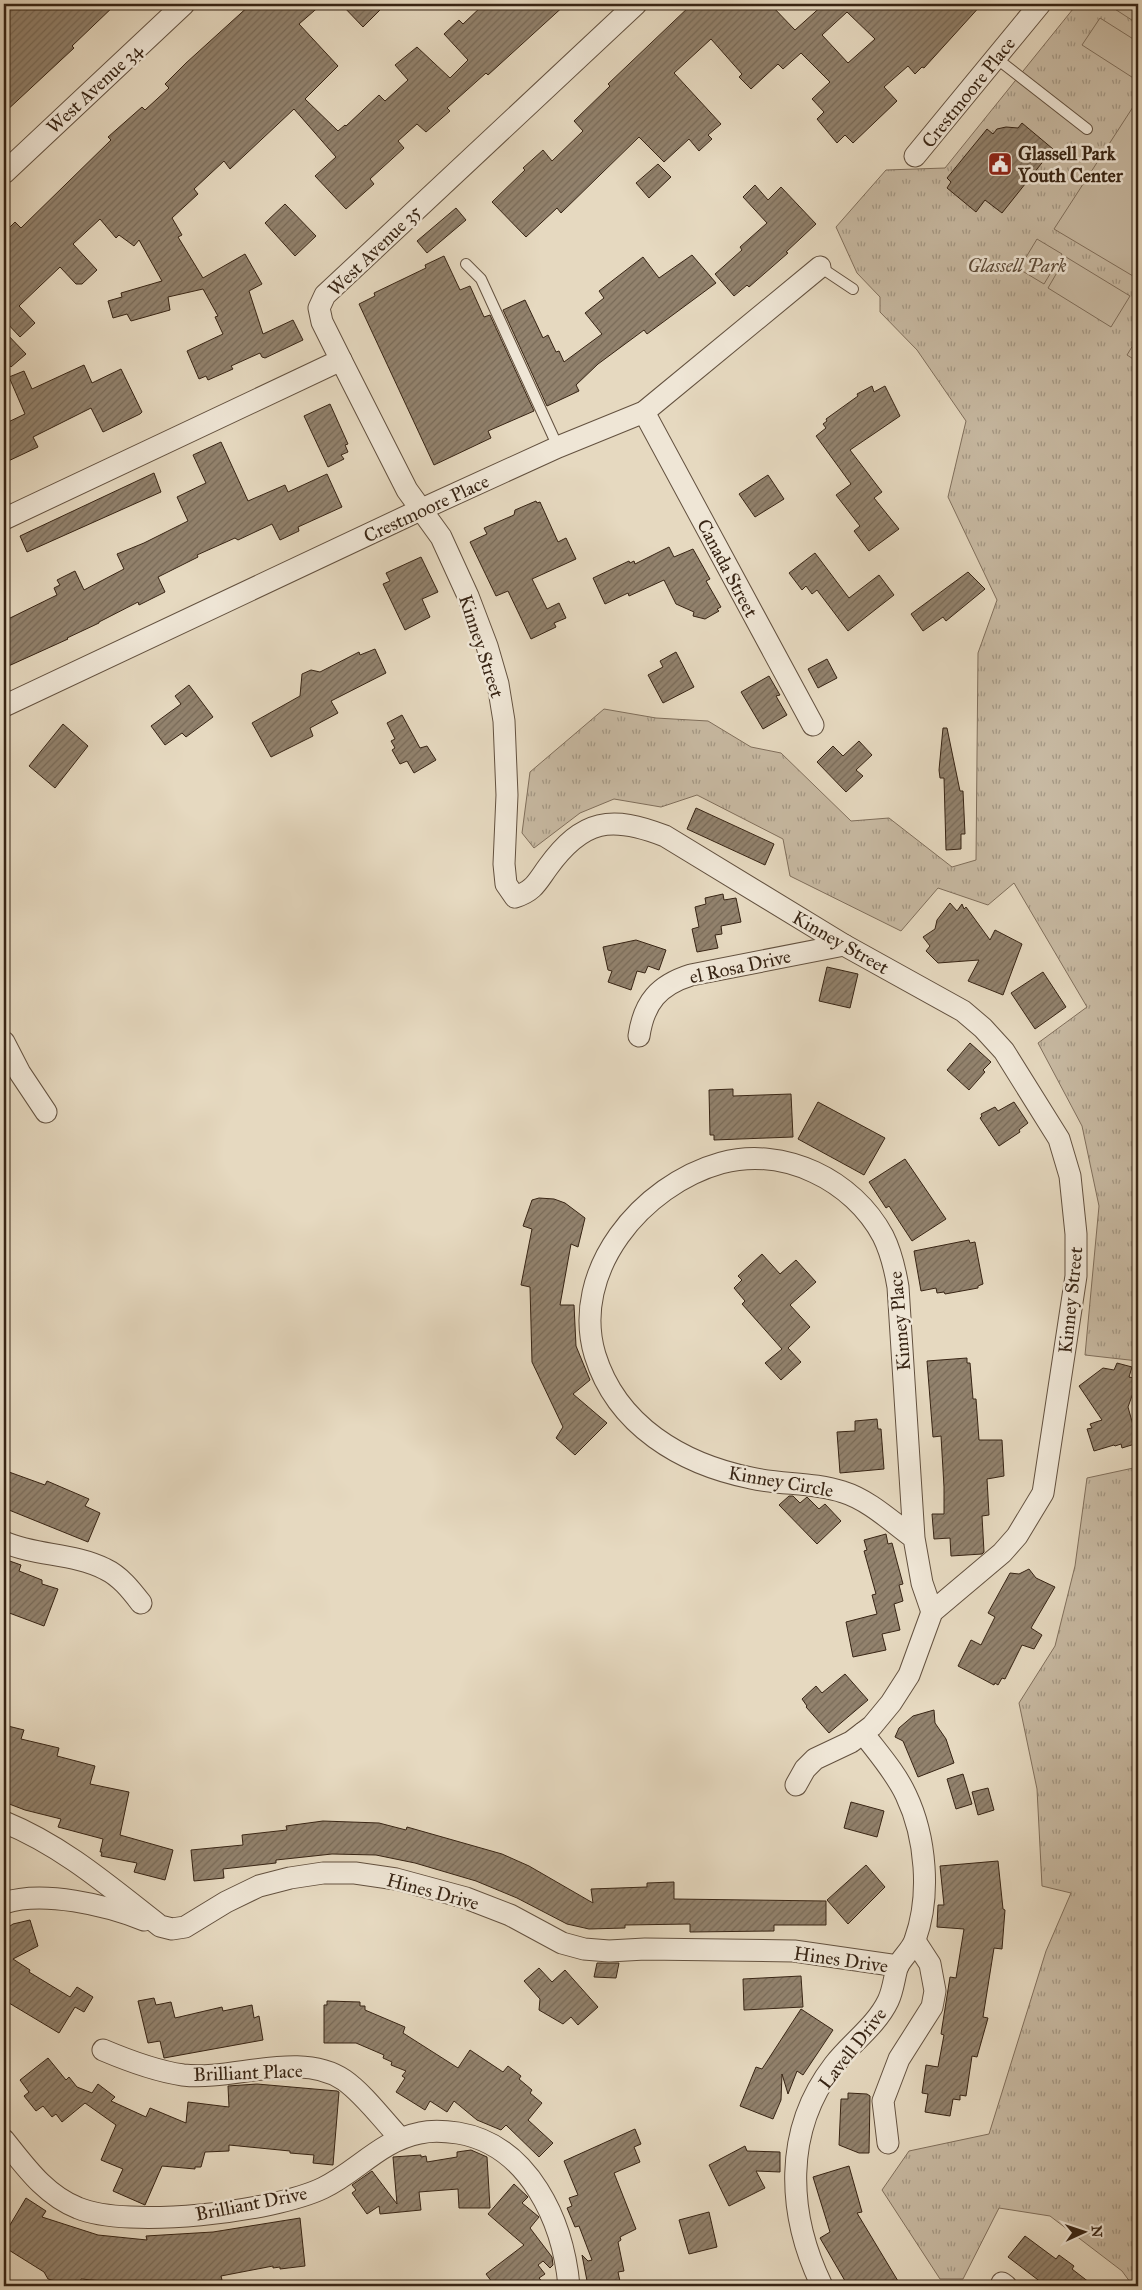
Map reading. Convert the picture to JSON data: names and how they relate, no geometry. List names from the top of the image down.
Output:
{
  "streets": {
    "street": [
      "West Avenue 34",
      "Crestmoore Place",
      "West Avenue 35",
      "Canada Street",
      "Kinney Street",
      "el Rosa Drive",
      "Kinney Place",
      "Kinney Circle",
      "Hines Drive",
      "Lavell Drive",
      "Brilliant Place",
      "Brilliant Drive"
    ]
  },
  "crossings": [
    ["Crestmoore Place", "Canada Street"],
    ["Crestmoore Place", "Kinney Street"],
    ["West Avenue 35", "Kinney Street"],
    ["Kinney Street", "el Rosa Drive"],
    ["Kinney Street", "Kinney Place"],
    ["Kinney Street", "Lavell Drive"],
    ["Kinney Place", "Kinney Circle"],
    ["Hines Drive", "Lavell Drive"],
    ["Brilliant Place", "Brilliant Drive"]
  ],
  "parks": ["Glassell Park"],
  "places": {
    "public building": ["Glassell Park Youth Center"]
  },
  "north": "right"
}
